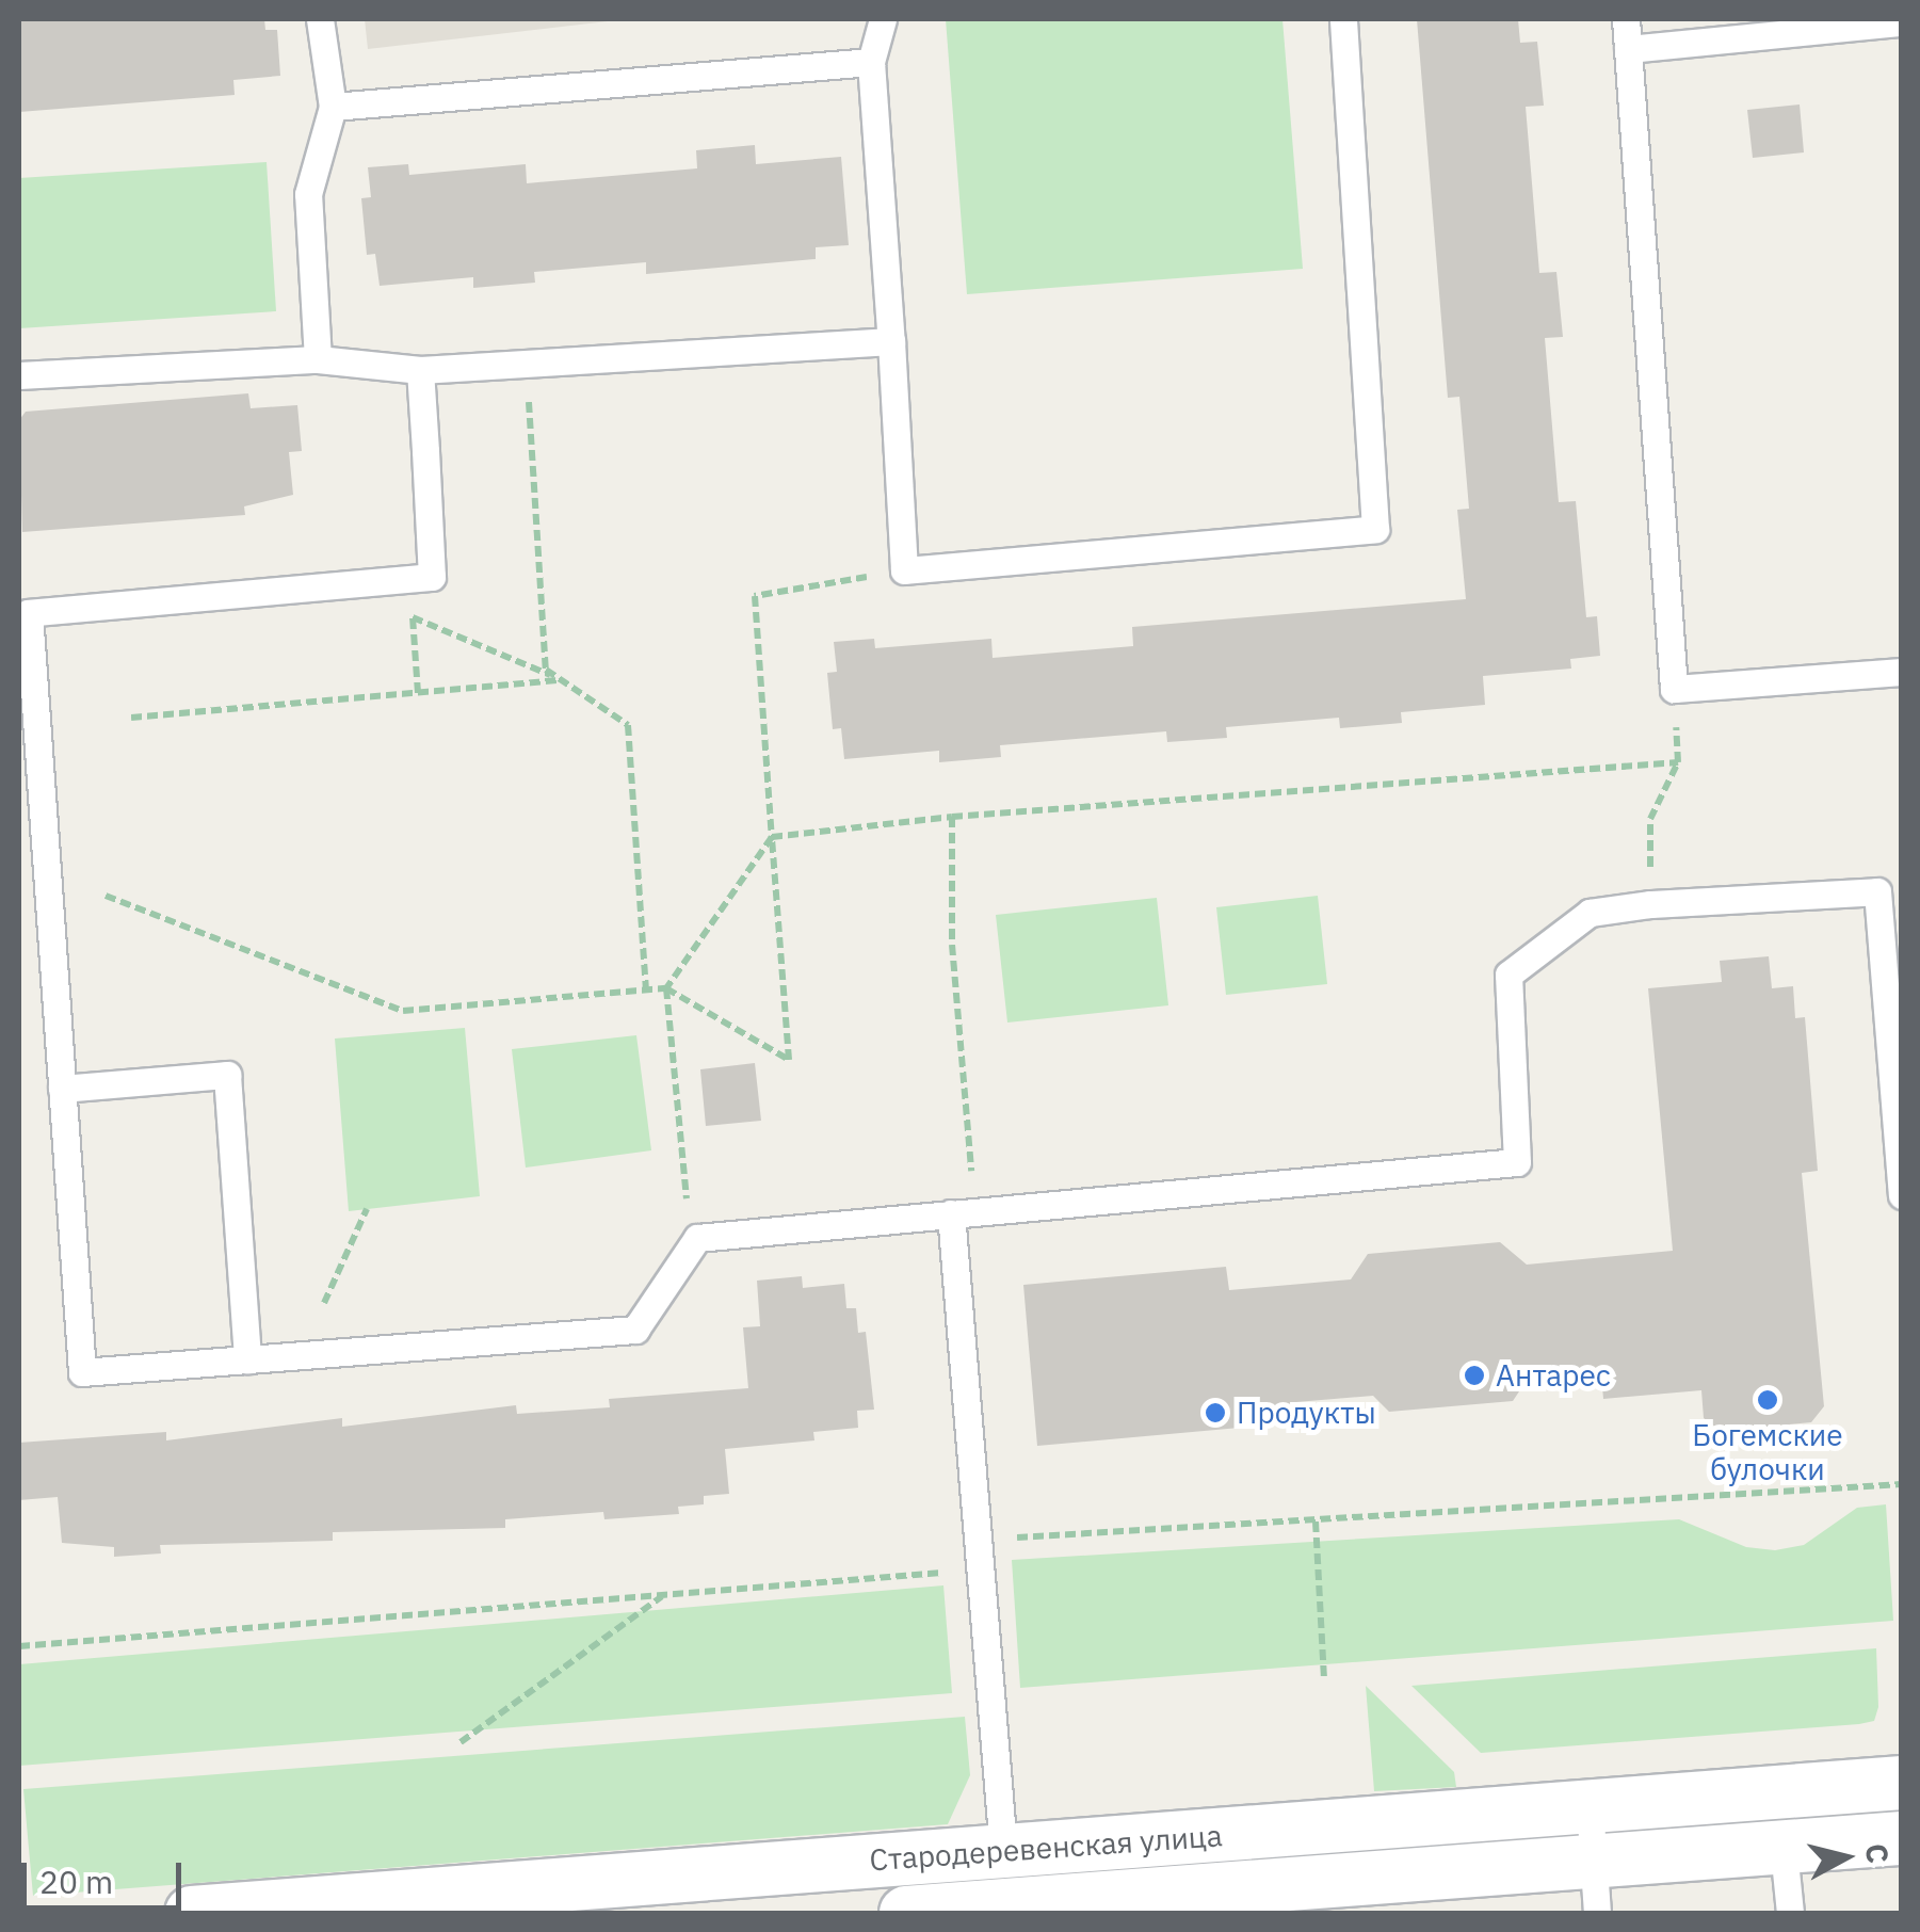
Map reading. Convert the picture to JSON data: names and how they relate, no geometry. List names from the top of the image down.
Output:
{
  "streets": {
    "street": ["Стародеревенская улица"]
  },
  "places": ["Антарес", "Богемские булочки", "Продукты"],
  "scale_bar": "20 m",
  "north": "right"
}
